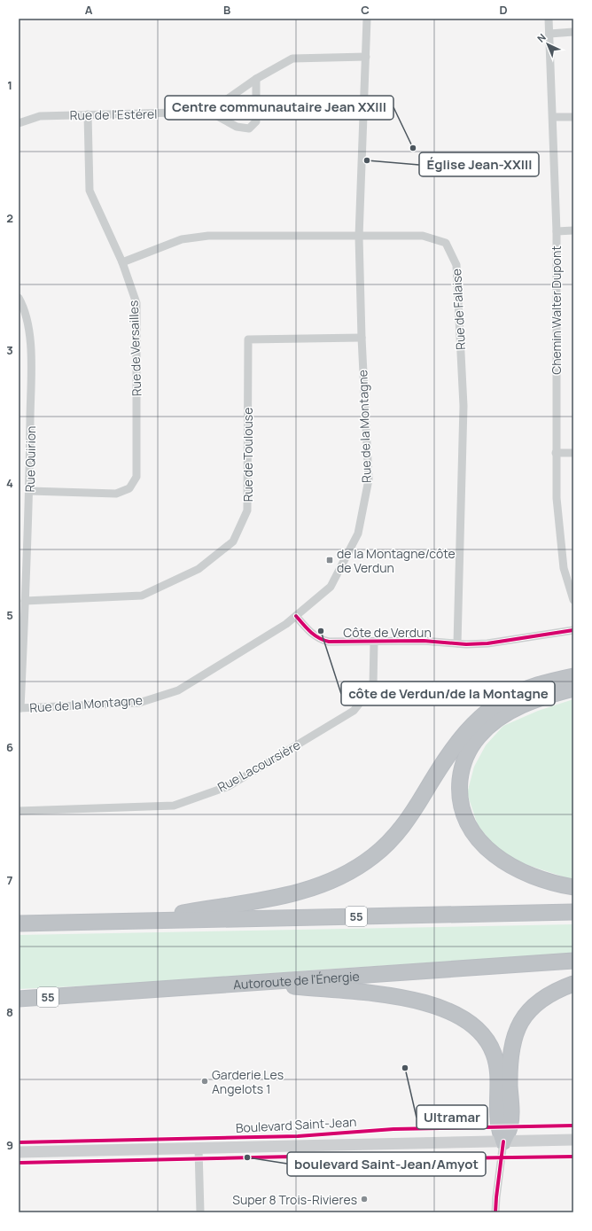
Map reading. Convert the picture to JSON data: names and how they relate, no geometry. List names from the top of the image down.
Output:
{
  "streets": {
    "highway": ["55", "Autoroute de l'Énergie"],
    "street": [
      "Rue de l'Estérel",
      "Rue de Falaise",
      "Chemin Walter Dupont",
      "Rue de Versailles",
      "Rue de la Montagne",
      "Rue de Toulouse",
      "Rue Quirion",
      "Côte de Verdun",
      "Rue Lacoursière",
      "Boulevard Saint-Jean"
    ]
  },
  "crossings": [
    ["Rue de l'Estérel", "Rue de Versailles"],
    ["Rue de Falaise", "Rue de Versailles"],
    ["Rue de Falaise", "Rue de la Montagne"],
    ["Rue de Falaise", "Côte de Verdun"],
    ["Rue de Versailles", "Rue Quirion"],
    ["Rue de la Montagne", "Rue de Toulouse"],
    ["Rue de la Montagne", "Rue Quirion"],
    ["Rue de la Montagne", "Côte de Verdun"],
    ["Rue de Toulouse", "Rue Quirion"],
    ["Côte de Verdun", "Rue Lacoursière"]
  ],
  "places": {
    "other": [
      "Centre communautaire Jean XXIII",
      "Église Jean-XXIII",
      "côte de Verdun/de la Montagne",
      "Ultramar",
      "Garderie Les Angelots 1",
      "boulevard Saint-Jean/Amyot",
      "Super 8 Trois-Rivieres"
    ],
    "transit": ["de la Montagne/côte de Verdun"]
  },
  "north": "top left",
  "grid": {
    "columns": [
      "A",
      "B",
      "C",
      "D"
    ],
    "rows": [
      "1",
      "2",
      "3",
      "4",
      "5",
      "6",
      "7",
      "8",
      "9"
    ]
  }
}
